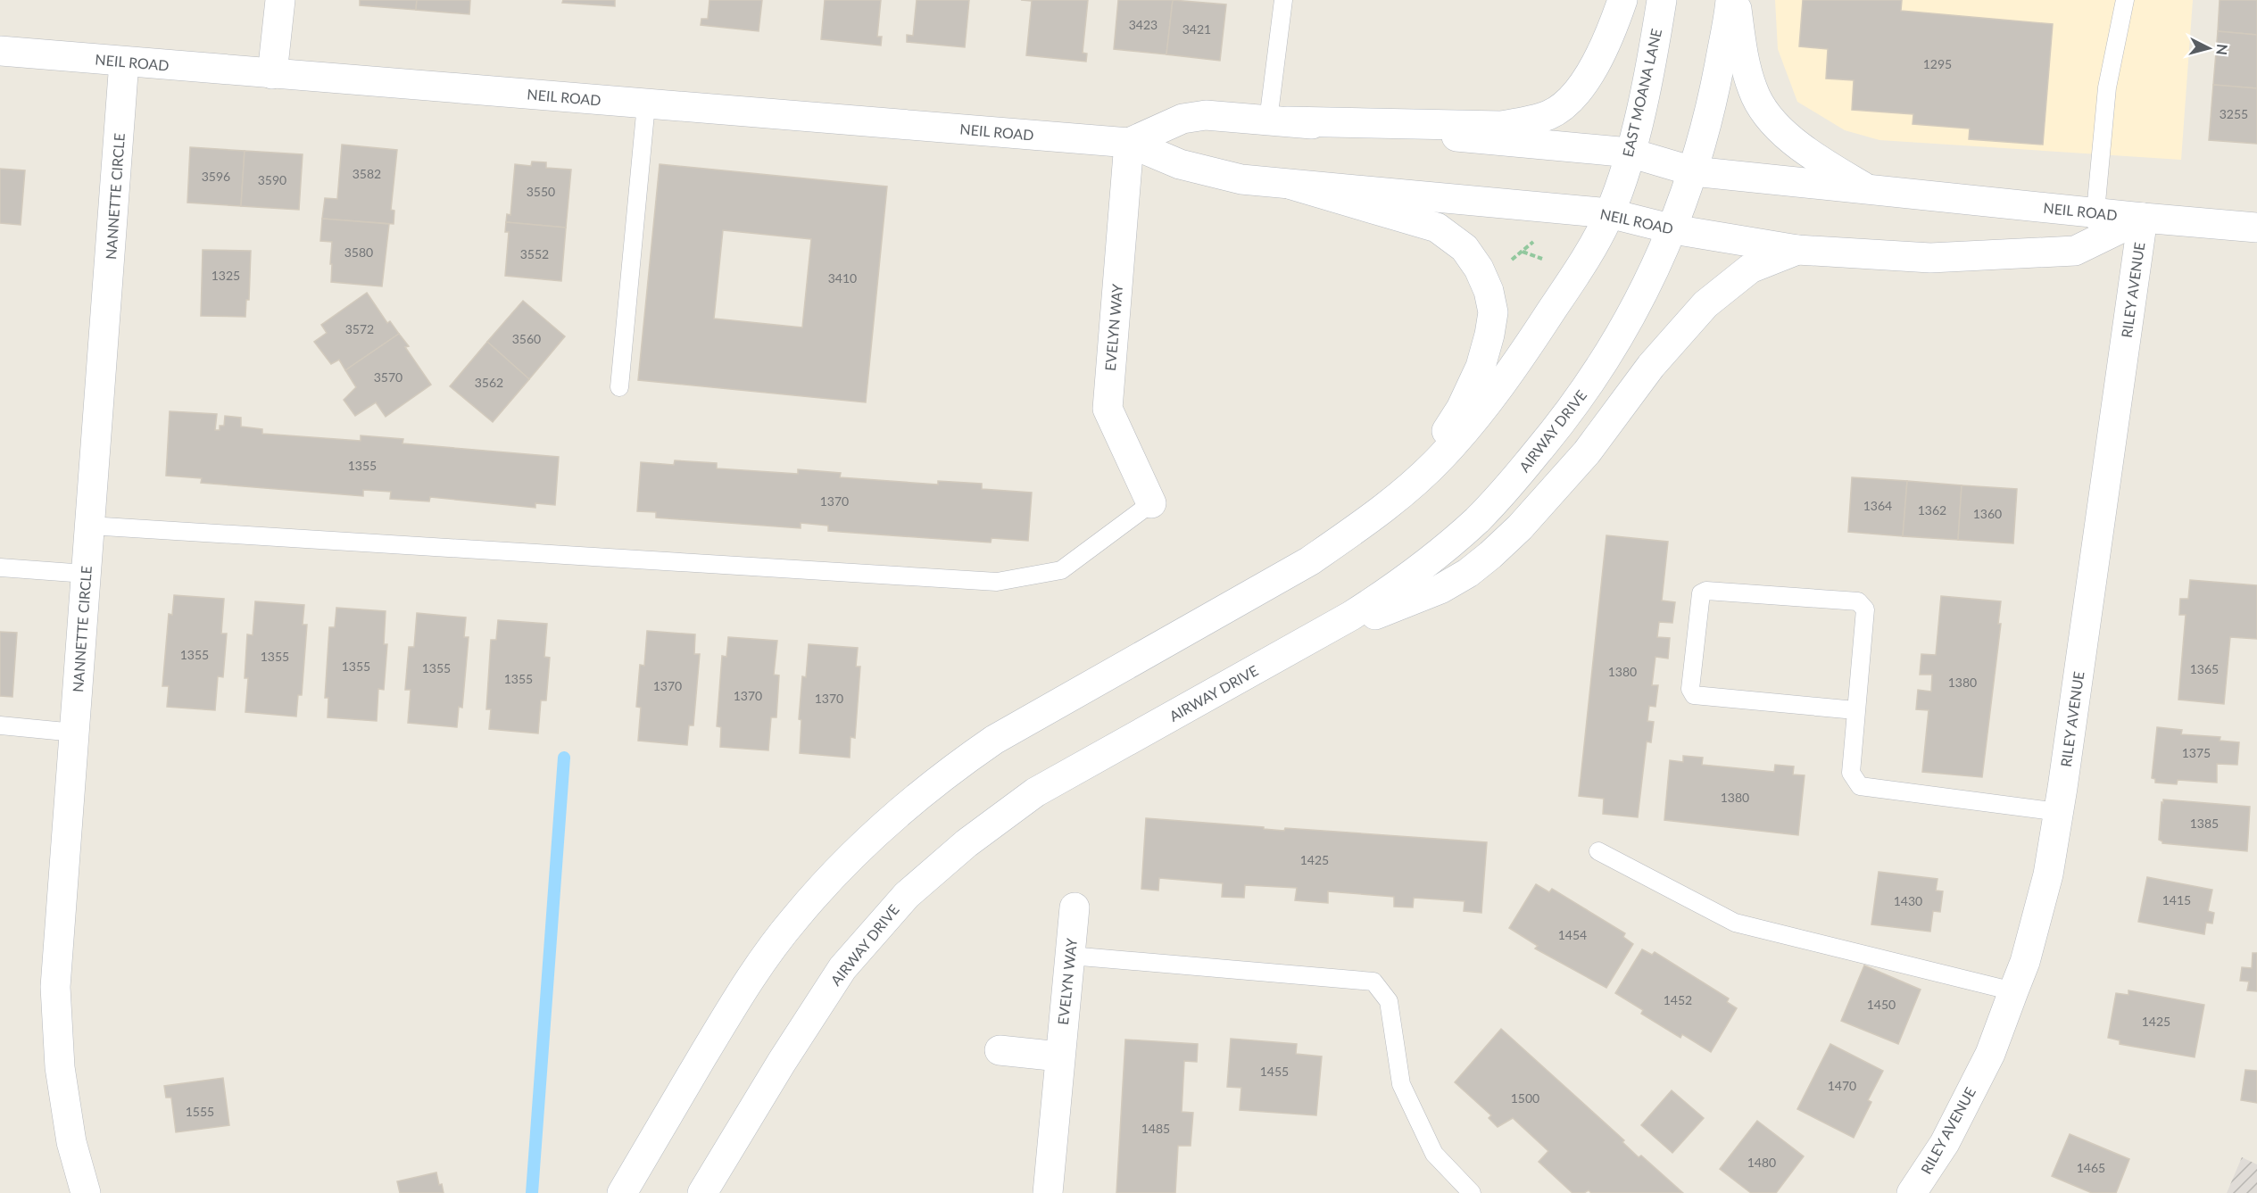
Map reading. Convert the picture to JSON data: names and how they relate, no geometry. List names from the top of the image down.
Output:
{
  "streets": {
    "street": [
      "NEIL ROAD",
      "EAST MOANA LANE",
      "NANNETTE CIRCLE",
      "RILEY AVENUE",
      "EVELYN WAY",
      "AIRWAY DRIVE"
    ]
  },
  "crossings": [
    ["NEIL ROAD", "EAST MOANA LANE"],
    ["NEIL ROAD", "NANNETTE CIRCLE"],
    ["NEIL ROAD", "RILEY AVENUE"],
    ["NEIL ROAD", "EVELYN WAY"],
    ["NEIL ROAD", "AIRWAY DRIVE"]
  ],
  "house_numbers": [
    "3423",
    "3421",
    "1295",
    "3255",
    "3582",
    "3596",
    "3590",
    "3550",
    "3580",
    "3552",
    "1325",
    "3410",
    "3572",
    "3560",
    "3570",
    "3562",
    "1355",
    "1370",
    "1364",
    "1362",
    "1360",
    "1355",
    "1355",
    "1355",
    "1355",
    "1365",
    "1380",
    "1355",
    "1380",
    "1370",
    "1370",
    "1370",
    "1375",
    "1380",
    "1385",
    "1425",
    "1415",
    "1430",
    "1454",
    "1452",
    "1450",
    "1425",
    "1455",
    "1470",
    "1500",
    "1555",
    "1485",
    "1480",
    "1465"
  ],
  "north": "right"
}
